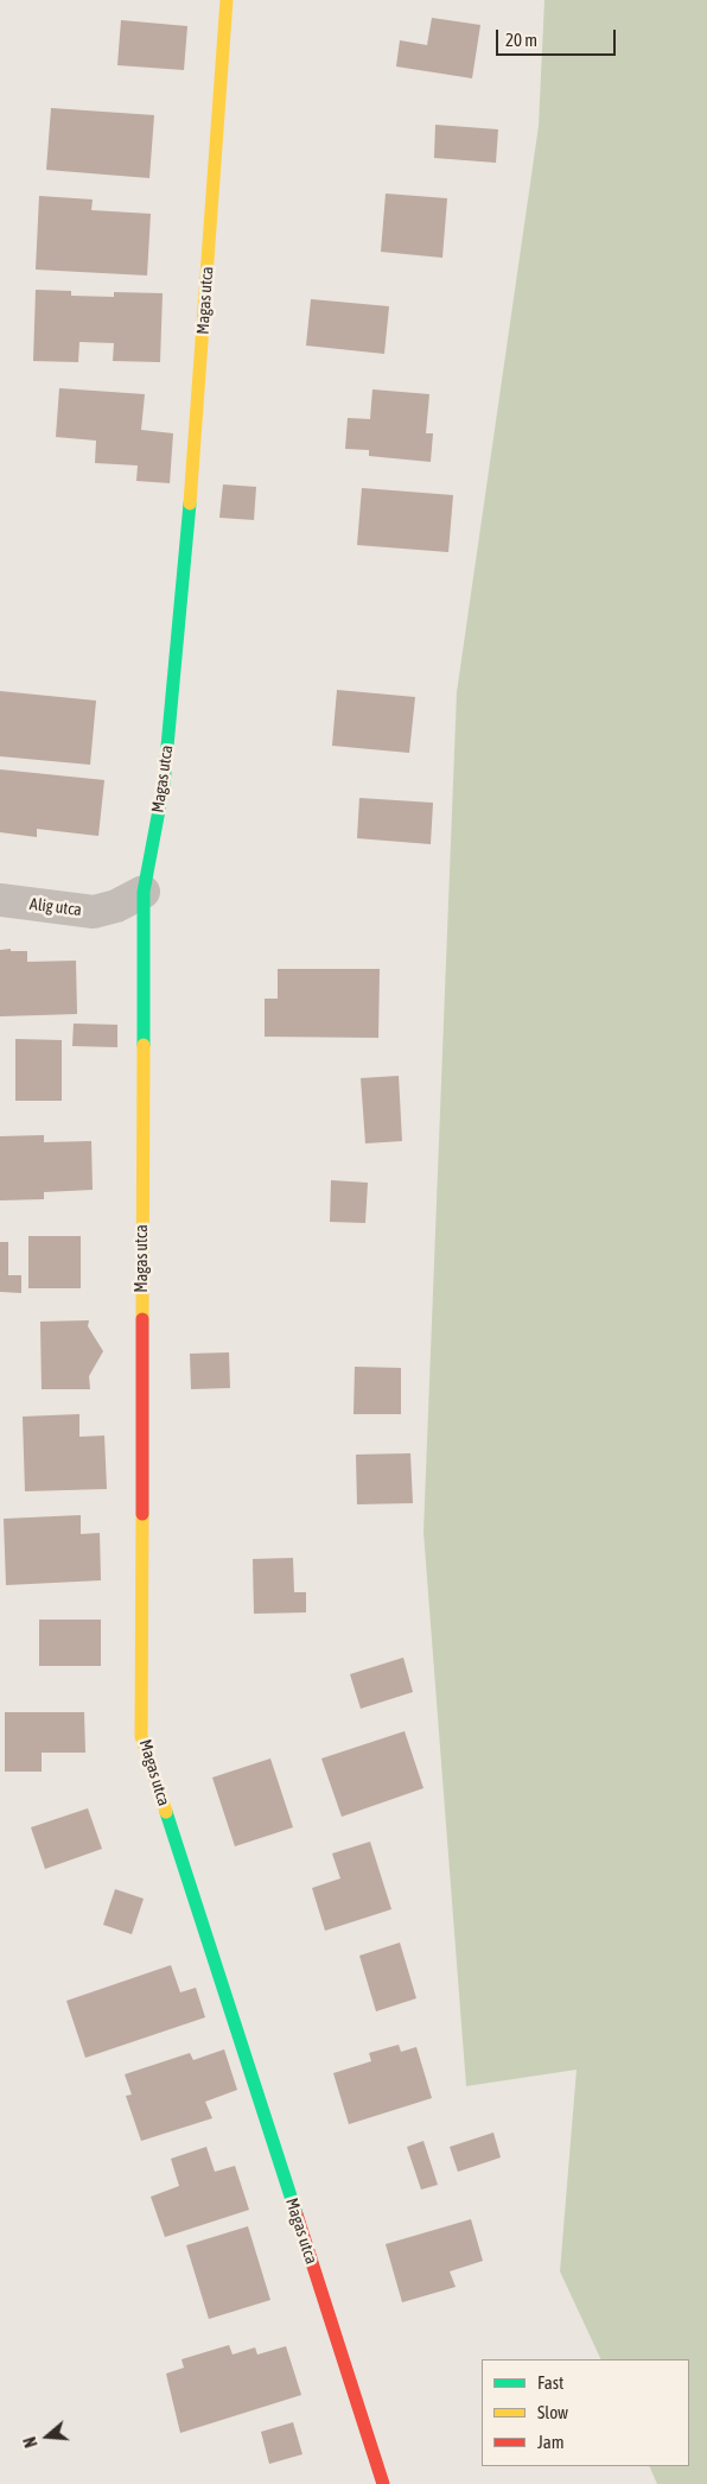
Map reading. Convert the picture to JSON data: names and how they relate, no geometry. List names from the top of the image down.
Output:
{
  "streets": {
    "street": ["Magas utca", "Alig utca"]
  },
  "crossings": [
    ["Magas utca", "Alig utca"]
  ],
  "legend": ["Fast", "Slow", "Jam"],
  "scale_bar": "20 m",
  "north": "left"
}
